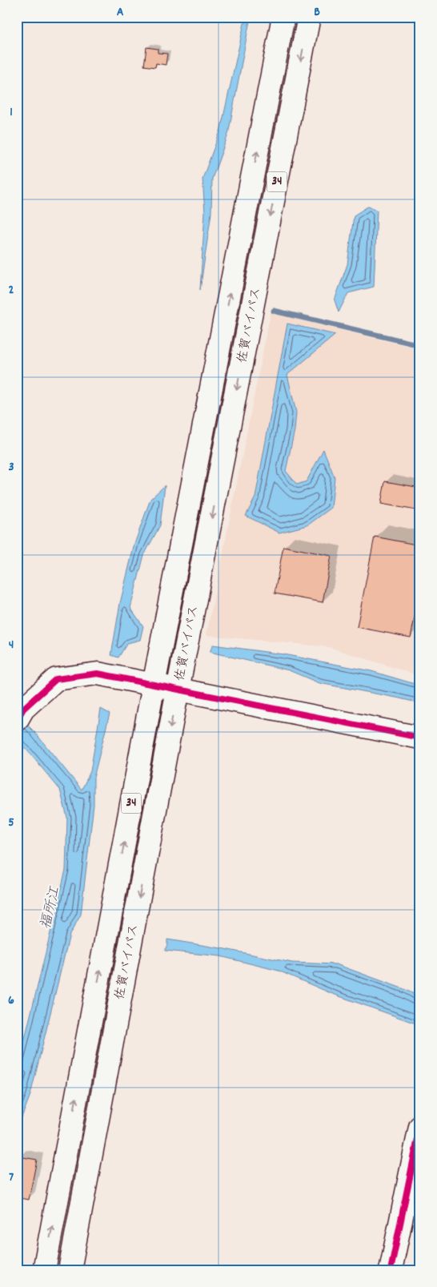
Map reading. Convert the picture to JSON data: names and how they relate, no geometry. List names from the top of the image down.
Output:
{
  "streets": {
    "main road": ["34", "佐賀バイパス"]
  },
  "water": ["福所江"],
  "grid": {
    "columns": ["A", "B"],
    "rows": [
      "1",
      "2",
      "3",
      "4",
      "5",
      "6",
      "7"
    ]
  }
}
